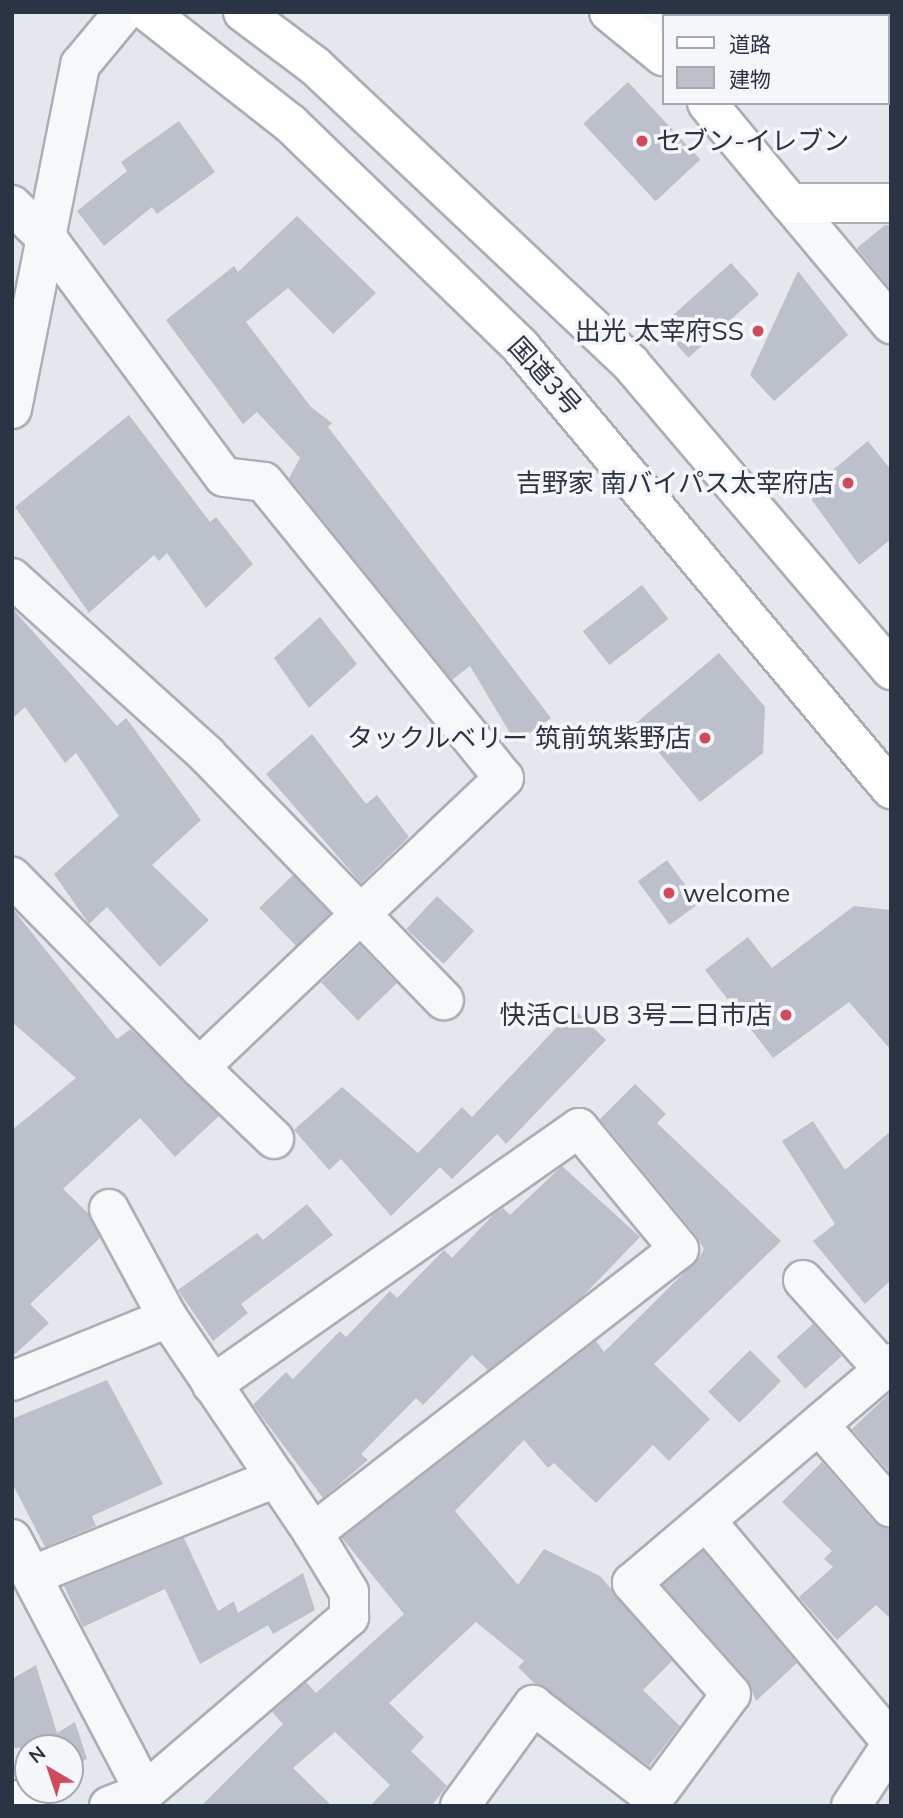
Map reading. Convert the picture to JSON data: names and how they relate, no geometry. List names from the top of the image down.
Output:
{
  "streets": {
    "main road": ["国道3号"]
  },
  "places": [
    "セブン-イレブン",
    "出光 太宰府SS",
    "吉野家 南バイパス太宰府店",
    "タックルベリー 筑前筑紫野店",
    "welcome",
    "快活CLUB 3号二日市店"
  ],
  "legend": ["道路", "建物"],
  "north": "top left"
}
